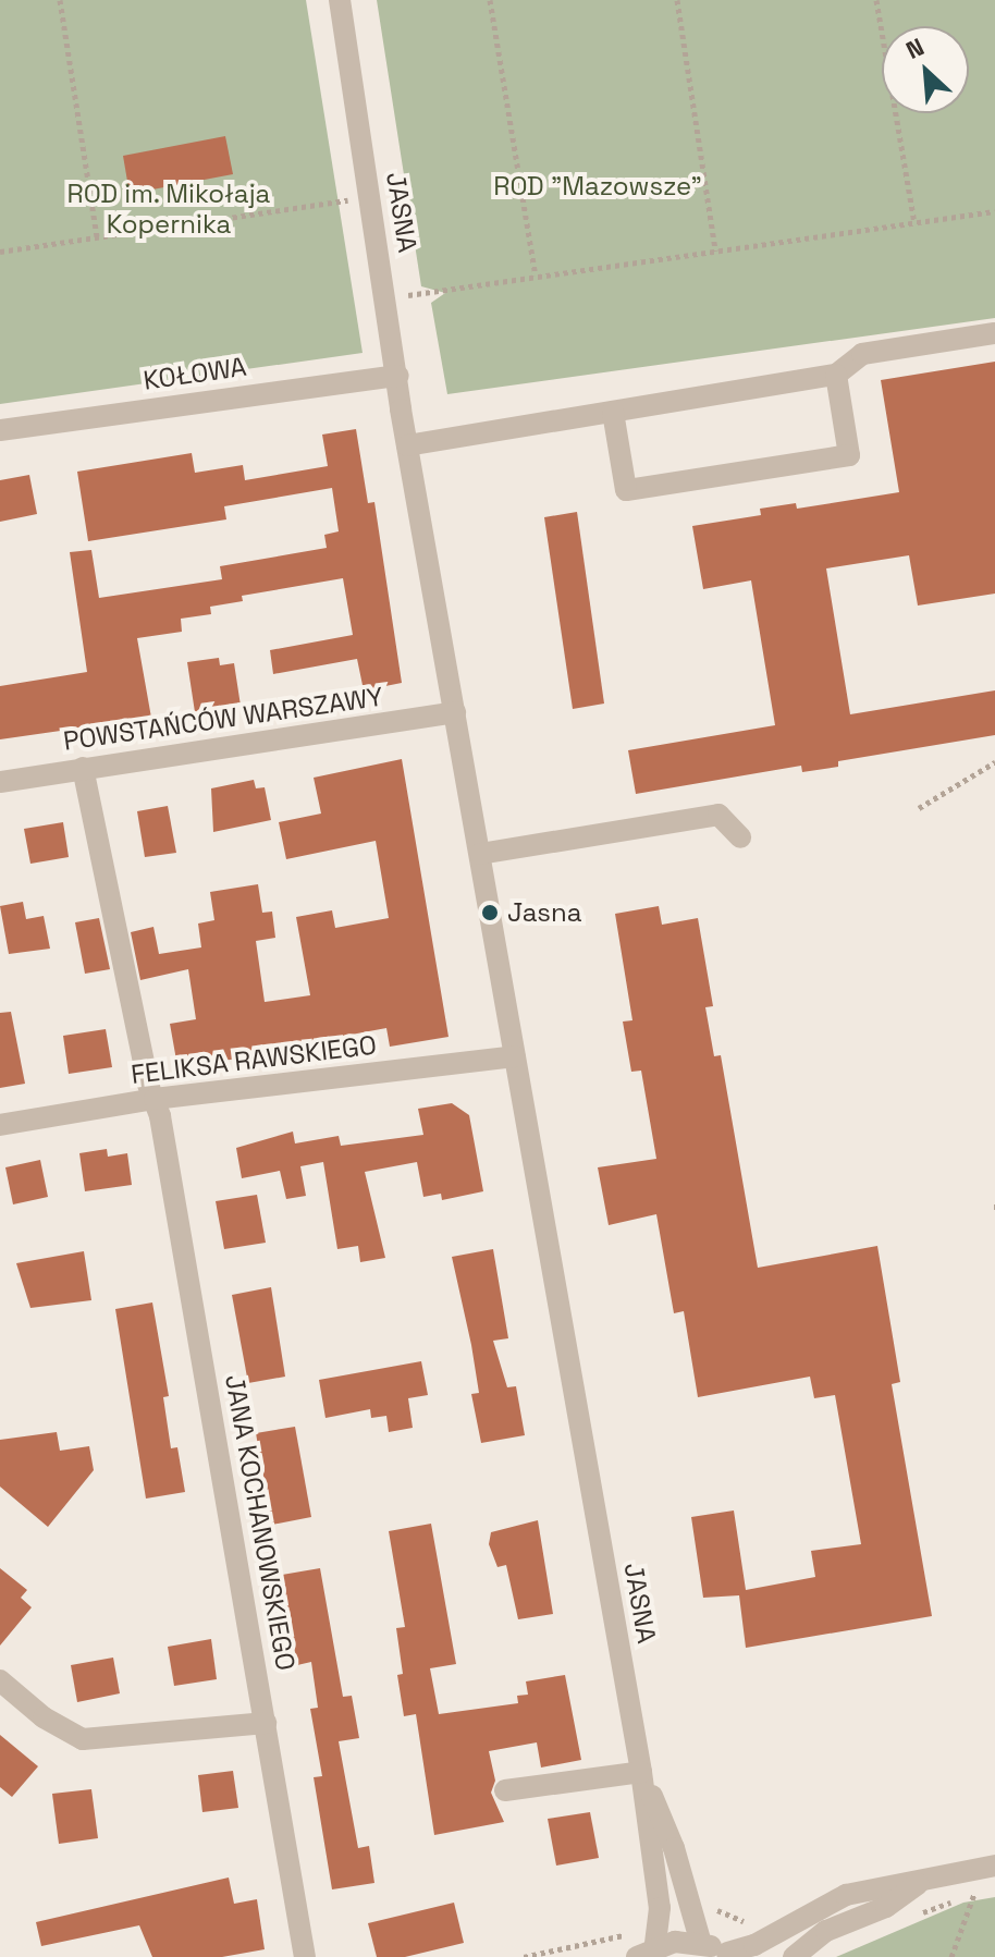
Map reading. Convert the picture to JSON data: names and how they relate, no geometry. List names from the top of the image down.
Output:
{
  "streets": {
    "street": [
      "JASNA",
      "KOŁOWA",
      "POWSTAŃCÓW WARSZAWY",
      "FELIKSA RAWSKIEGO",
      "JANA KOCHANOWSKIEGO"
    ]
  },
  "crossings": [
    ["JASNA", "KOŁOWA"],
    ["JASNA", "POWSTAŃCÓW WARSZAWY"],
    ["JASNA", "FELIKSA RAWSKIEGO"],
    ["POWSTAŃCÓW WARSZAWY", "JANA KOCHANOWSKIEGO"],
    ["FELIKSA RAWSKIEGO", "JANA KOCHANOWSKIEGO"]
  ],
  "parks": ["ROD \"Mazowsze\"", "ROD im. Mikołaja Kopernika"],
  "places": ["Jasna"],
  "north": "top left"
}
